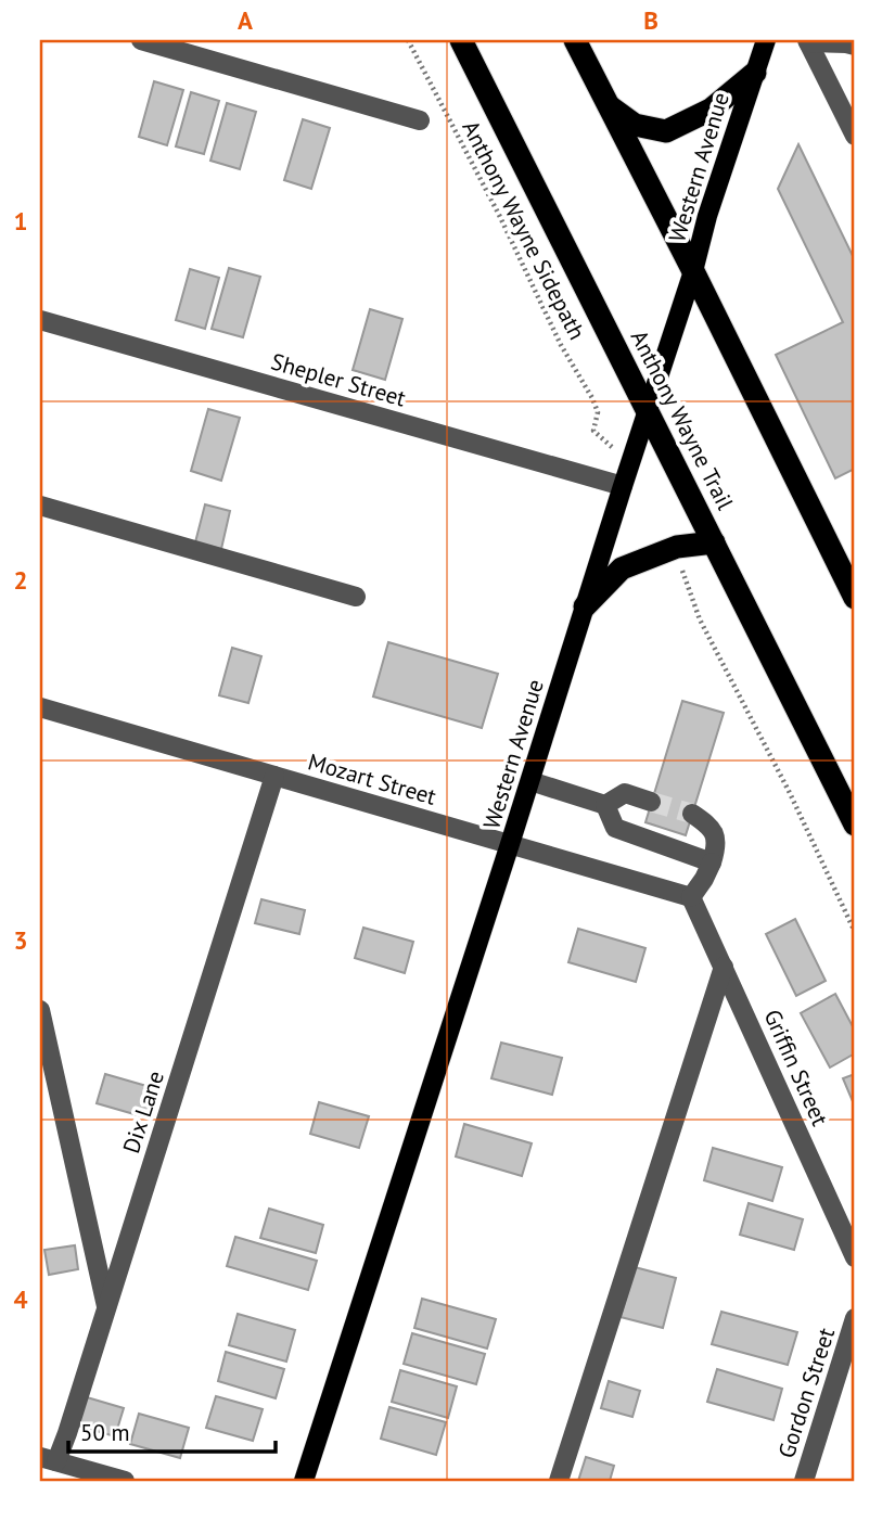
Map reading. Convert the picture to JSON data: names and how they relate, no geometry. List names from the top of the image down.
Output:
{
  "streets": {
    "highway": ["Anthony Wayne Trail"],
    "main road": ["Western Avenue"],
    "street": [
      "Shepler Street",
      "Mozart Street",
      "Griffin Street",
      "Dix Lane",
      "Gordon Street"
    ],
    "path": ["Anthony Wayne Sidepath"]
  },
  "crossings": [
    ["Western Avenue", "Anthony Wayne Sidepath"],
    ["Western Avenue", "Shepler Street"],
    ["Western Avenue", "Anthony Wayne Trail"],
    ["Western Avenue", "Mozart Street"],
    ["Mozart Street", "Griffin Street"],
    ["Mozart Street", "Dix Lane"]
  ],
  "scale_bar": "50 m",
  "grid": {
    "columns": ["A", "B"],
    "rows": [
      "1",
      "2",
      "3",
      "4"
    ]
  }
}
